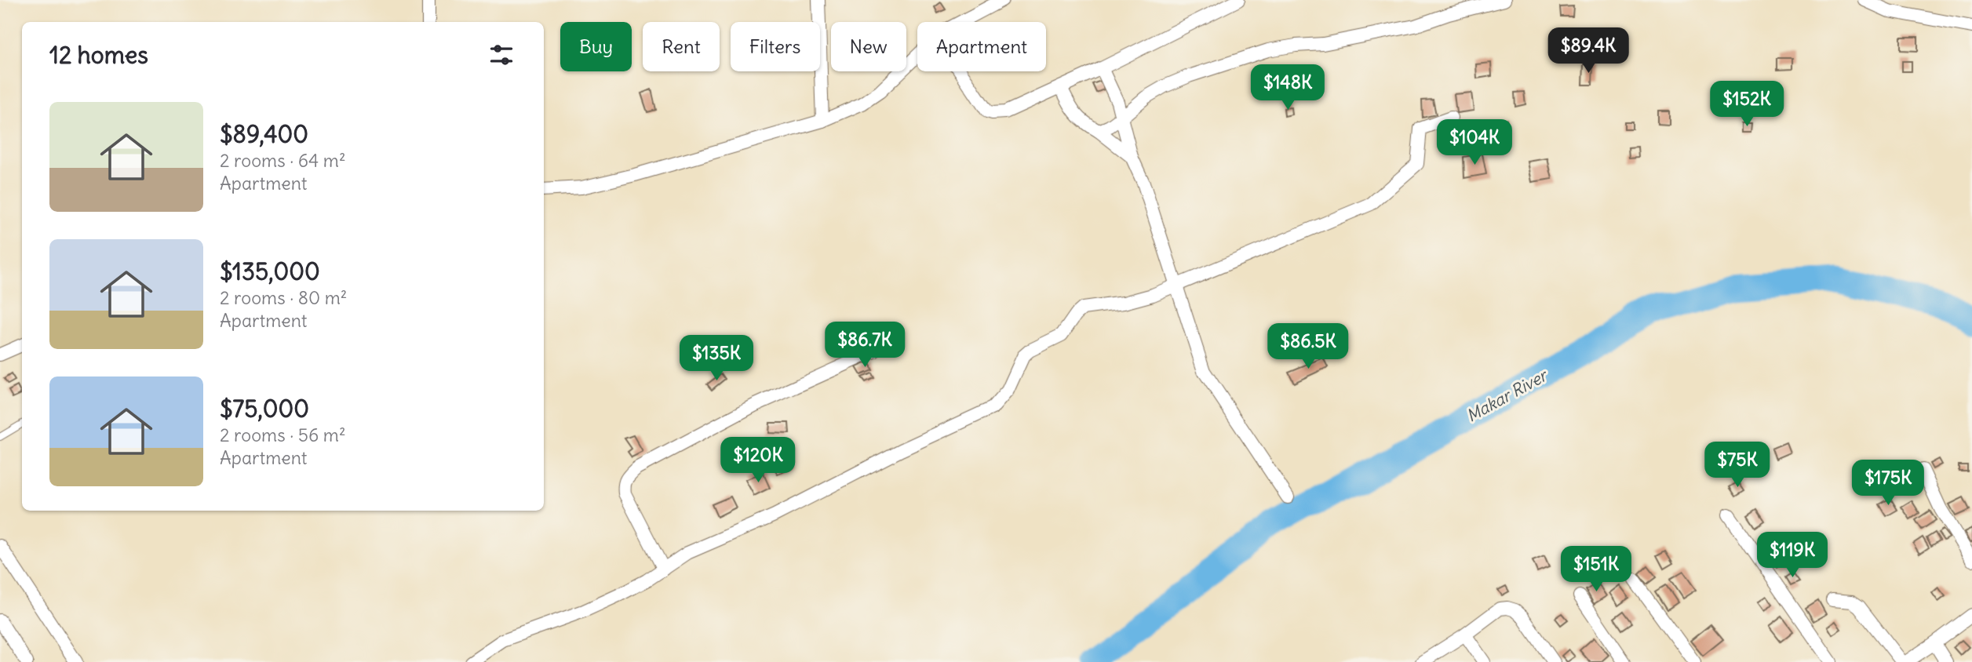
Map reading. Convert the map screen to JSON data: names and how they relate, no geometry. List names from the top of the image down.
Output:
{
  "water": ["Makar River"],
  "page": {
    "chip": [
      "Buy",
      "Rent",
      "Filters",
      "New",
      "Apartment"
    ],
    "heading": "12 homes",
    "price": [
      "$89.4K",
      "$148K",
      "$152K",
      "$104K",
      "$86.7K",
      "$86.5K",
      "$135K",
      "$120K",
      "$75K",
      "$175K",
      "$119K",
      "$151K"
    ],
    "list": [
      {
        "name": "$89,400",
        "note": "2 rooms · 64 m² · Apartment"
      },
      {
        "name": "$135,000",
        "note": "2 rooms · 80 m² · Apartment"
      },
      {
        "name": "$75,000",
        "note": "2 rooms · 56 m² · Apartment"
      }
    ]
  }
}
